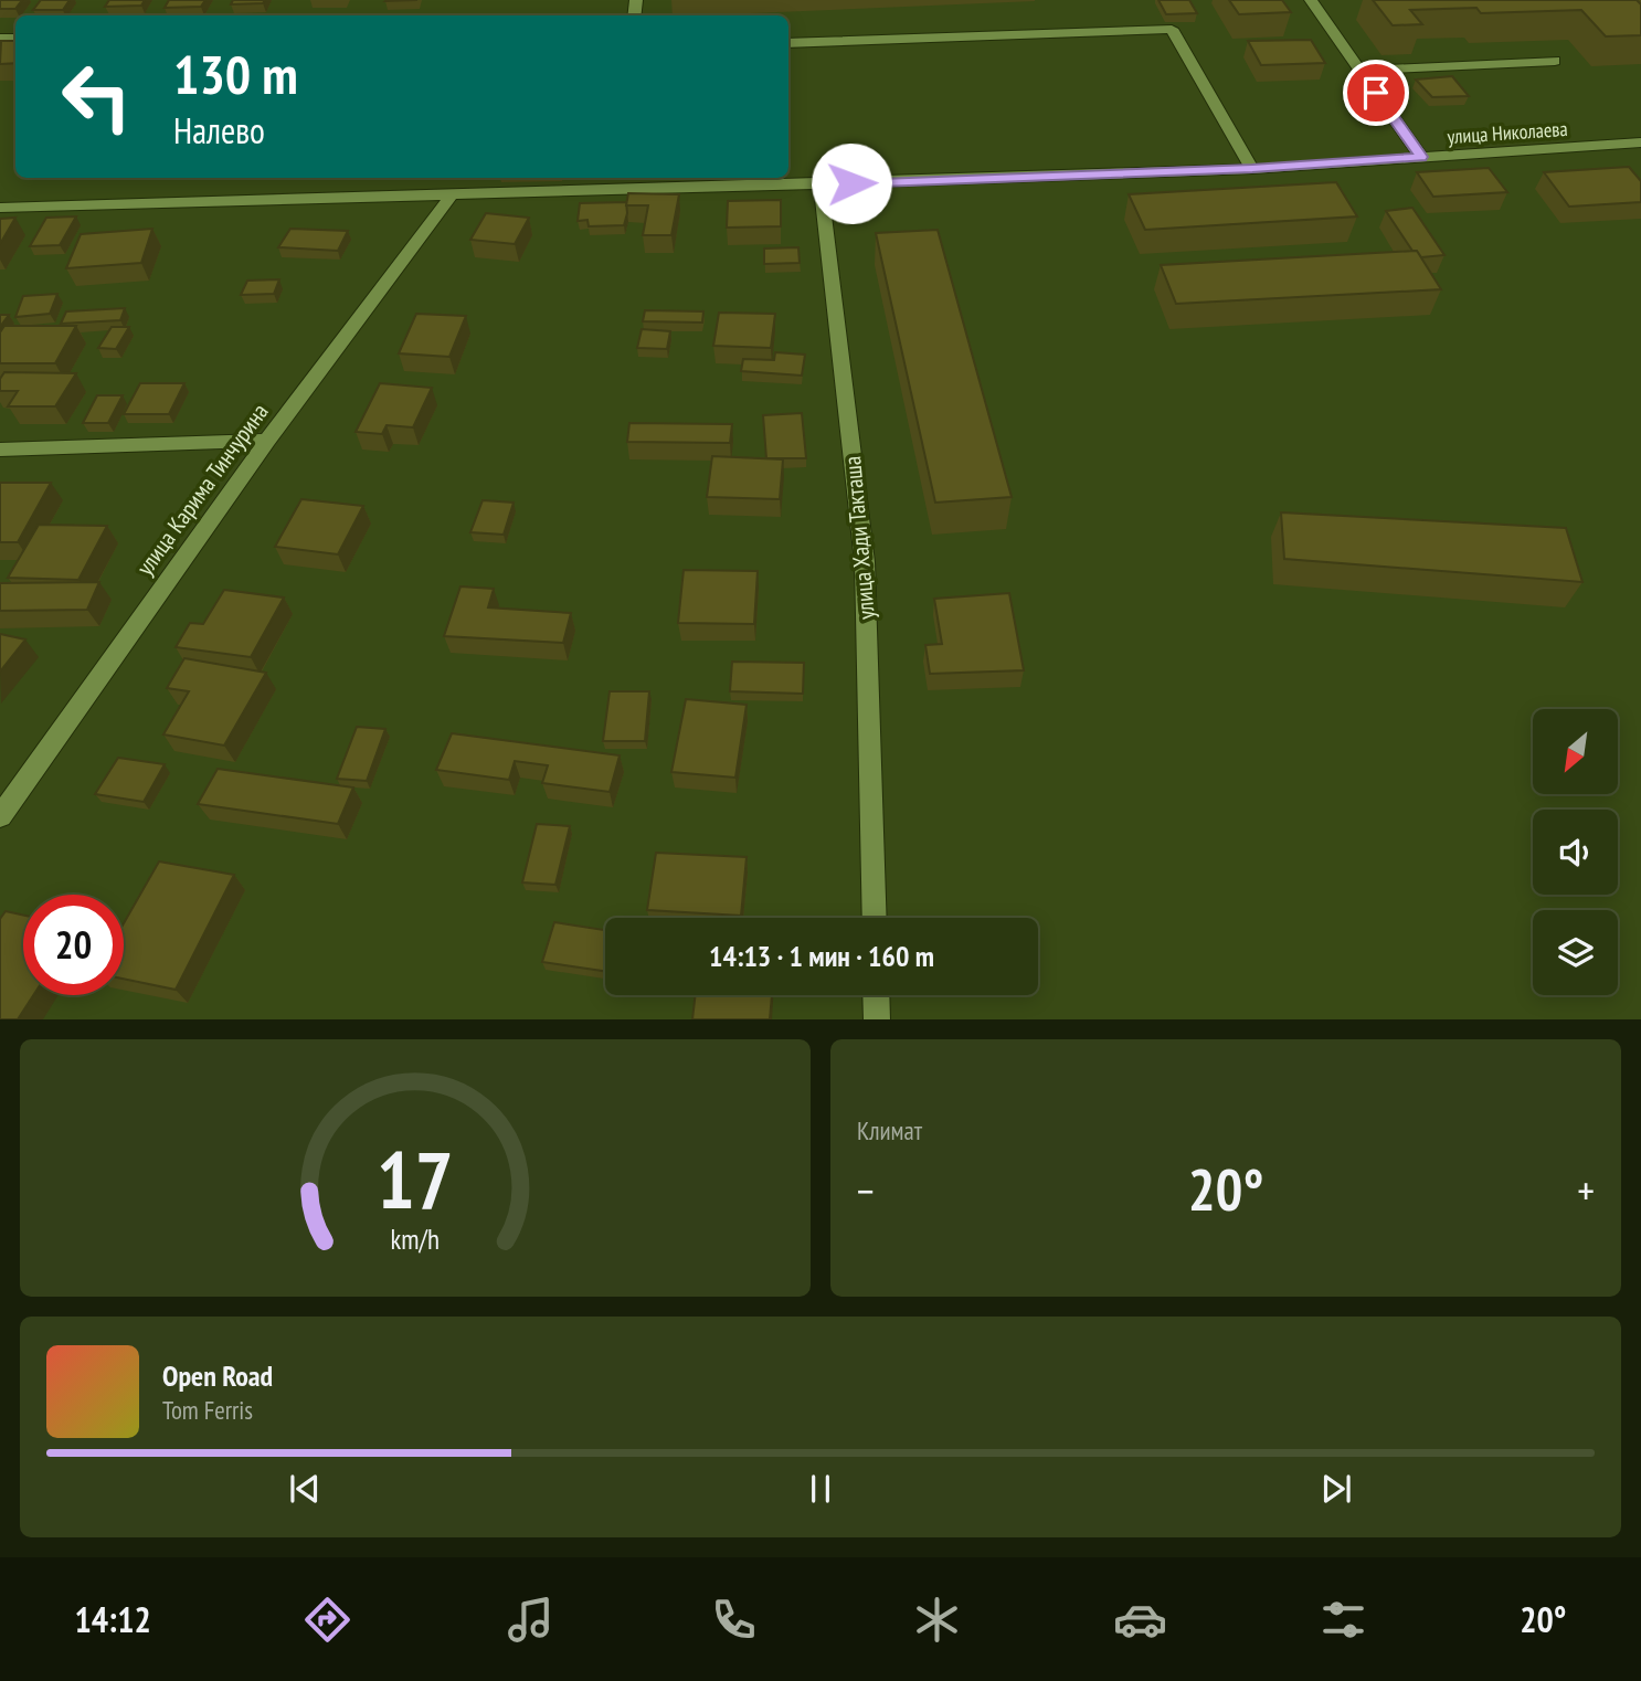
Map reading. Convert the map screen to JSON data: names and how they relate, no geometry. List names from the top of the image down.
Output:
{
  "streets": {
    "street": ["улица Николаева", "улица Карима Тинчурина", "улица Хади Такташа"]
  },
  "crossings": [
    ["улица Николаева", "улица Карима Тинчурина"],
    ["улица Николаева", "улица Хади Такташа"]
  ],
  "north": "bottom left",
  "page": {
    "turn": ["130 m", "Налево"],
    "limit": "20",
    "trip": "14:13 · 1 мин · 160 m",
    "tile": "Климат",
    "heat": ["−", "20°", "+"],
    "song": ["Open Road", "Tom Ferris"],
    "tabs": ["14:12", "20°"],
    "gauge": ["17", "km/h"]
  }
}
